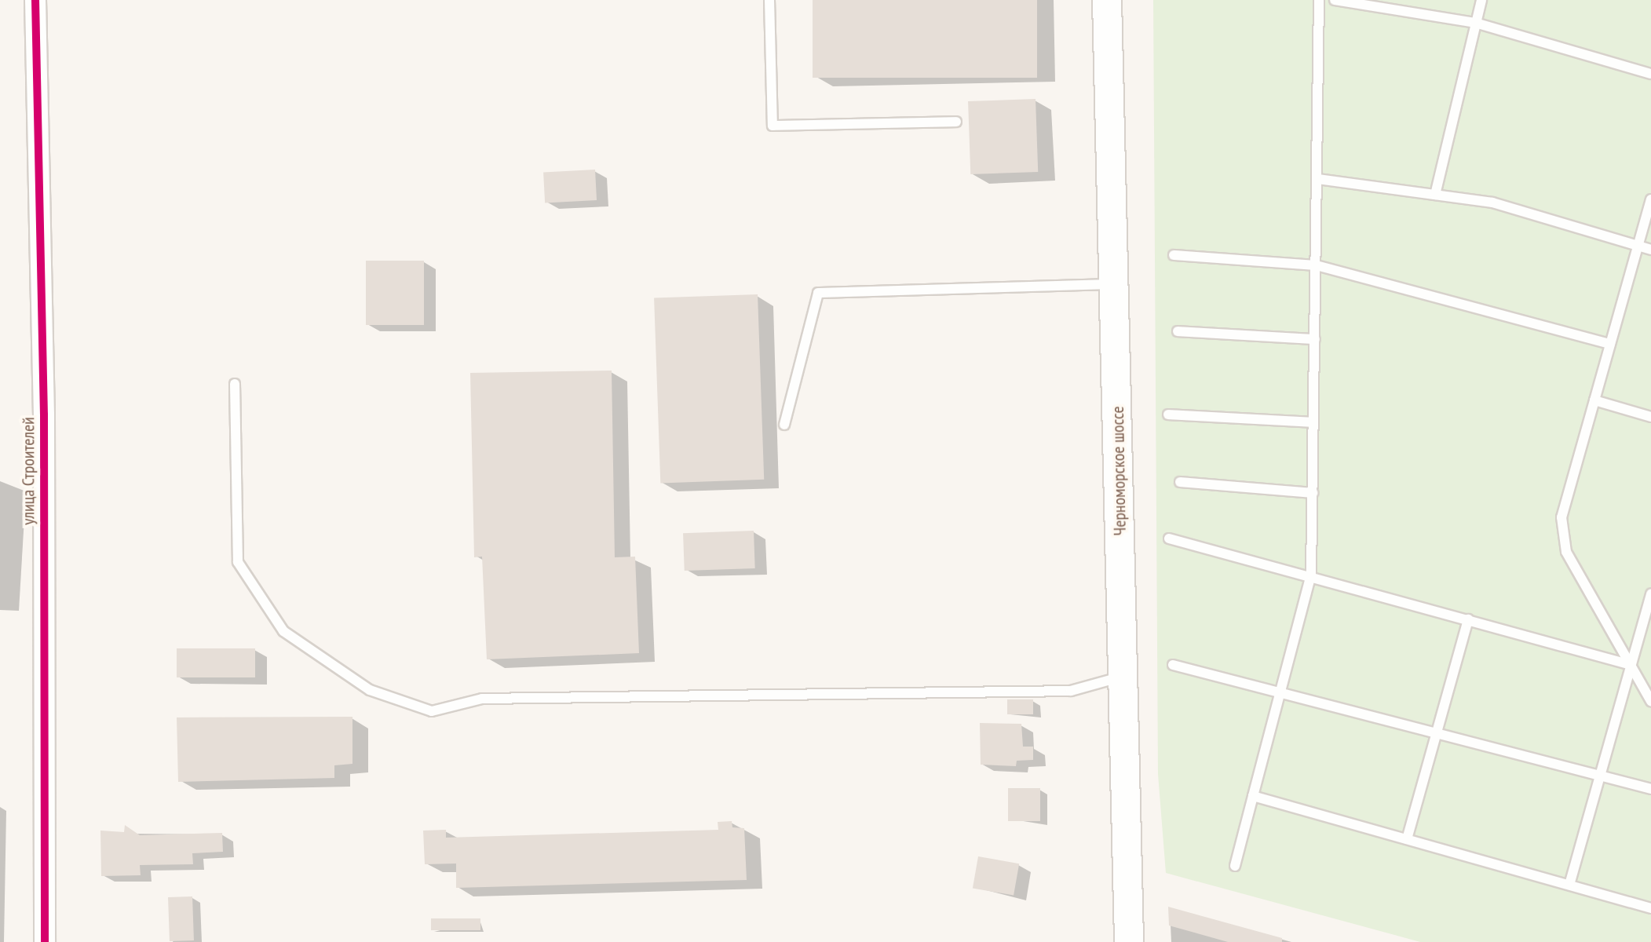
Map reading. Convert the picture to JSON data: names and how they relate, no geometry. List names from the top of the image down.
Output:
{
  "streets": {
    "main road": ["Черноморское шоссе"],
    "street": ["улица Строителей"]
  }
}
